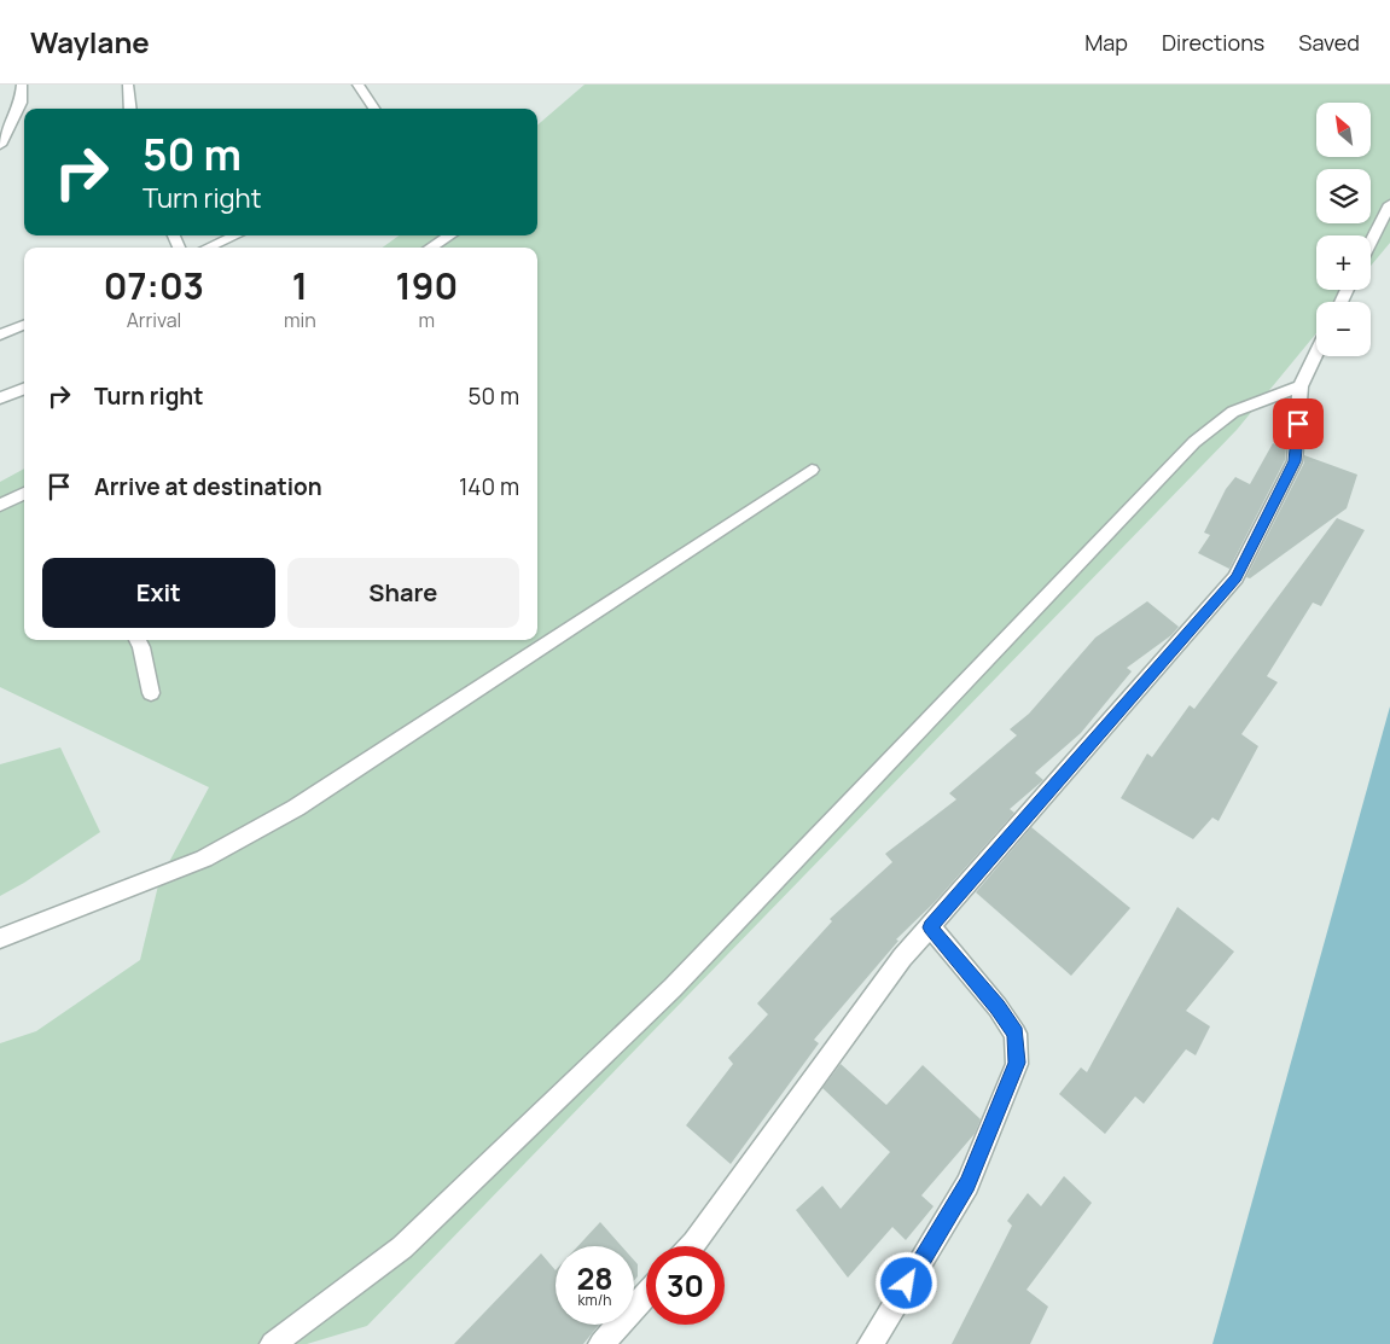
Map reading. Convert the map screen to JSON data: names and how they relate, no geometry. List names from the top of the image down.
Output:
{
  "north": "top left",
  "page": {
    "header": "Waylane",
    "nav": ["Map", "Directions", "Saved"],
    "map_buttons": ["+", "−"],
    "turn": ["50 m", "Turn right"],
    "eta": [
      "07:03",
      "Arrival",
      "1",
      "min",
      "190",
      "m"
    ],
    "list": [
      {
        "name": "Turn right",
        "value": "50 m"
      },
      {
        "name": "Arrive at destination",
        "value": "140 m"
      }
    ],
    "buttons": ["Exit", "Share"],
    "speed": "28 km/h",
    "limit": "30"
  }
}
